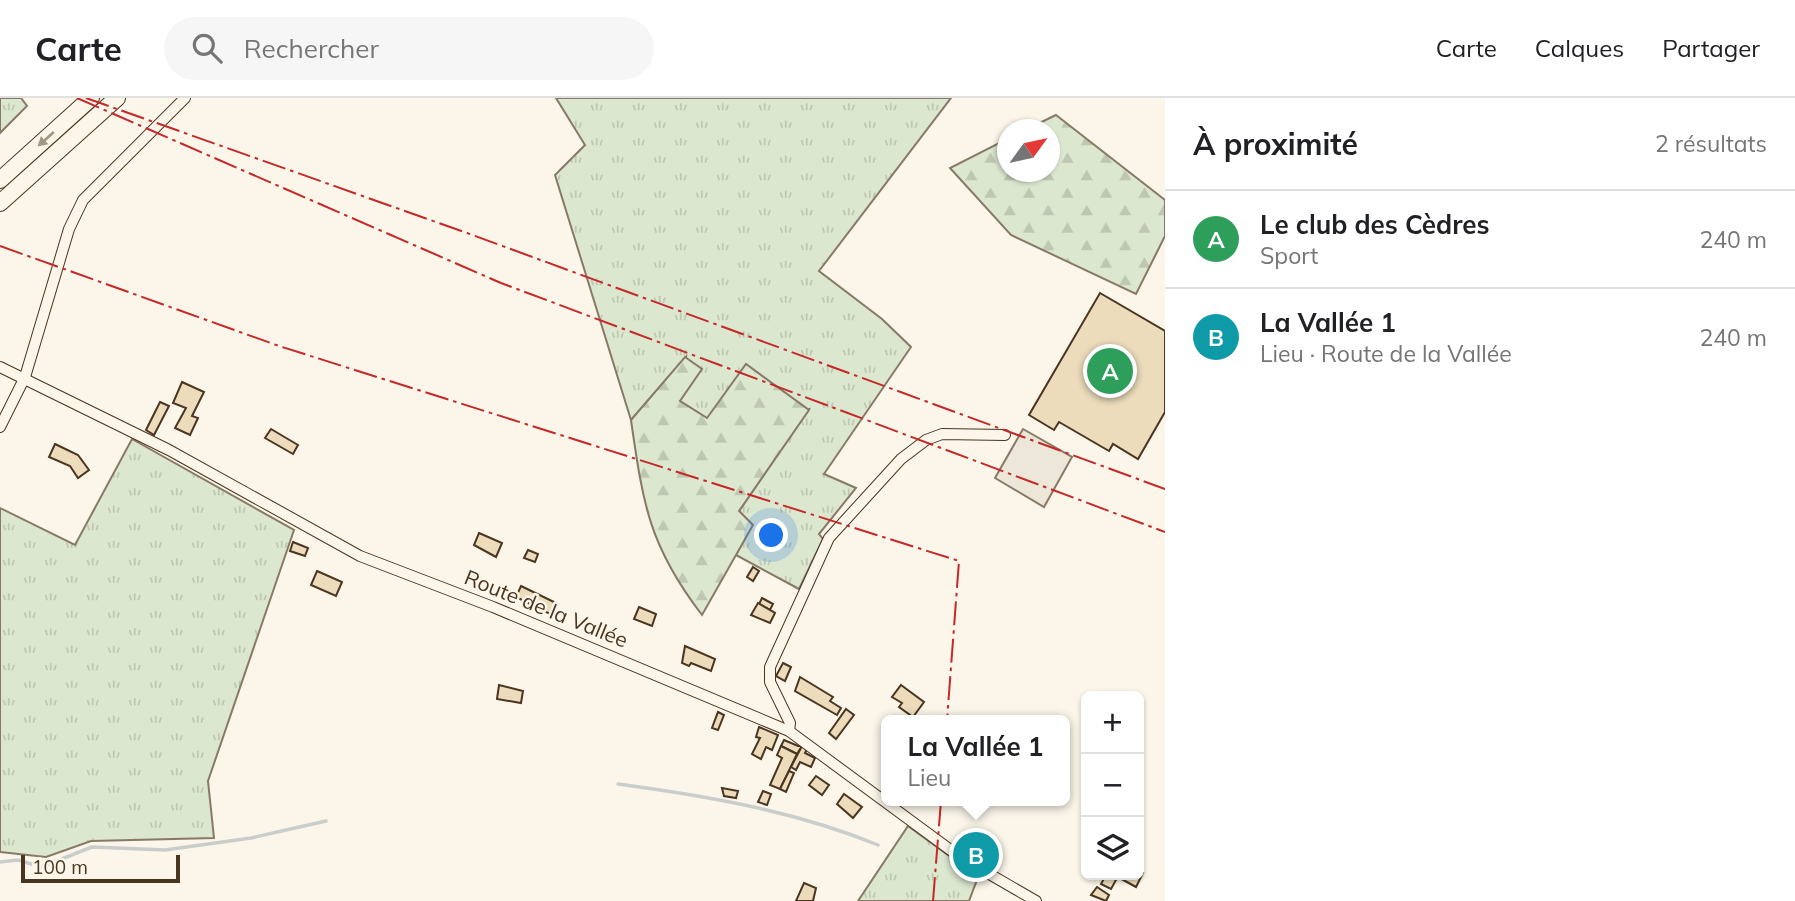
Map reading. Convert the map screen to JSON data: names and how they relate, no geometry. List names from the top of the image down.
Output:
{
  "streets": {
    "street": ["Route de la Vallée"]
  },
  "scale_bar": "100 m",
  "north": "top right",
  "page": {
    "header": "Carte",
    "search": "Rechercher",
    "nav": ["Carte", "Calques", "Partager"],
    "heading": ["À proximité", "2 résultats"],
    "list": [
      {
        "mark": "A",
        "name": "Le club des Cèdres",
        "note": "Sport",
        "value": "240 m"
      },
      {
        "mark": "B",
        "name": "La Vallée 1",
        "note": "Lieu · Route de la Vallée",
        "value": "240 m"
      }
    ],
    "pins": ["A", "B"],
    "map_buttons": ["+", "−"],
    "popup": ["La Vallée 1", "Lieu"],
    "scale": "100 m"
  }
}
